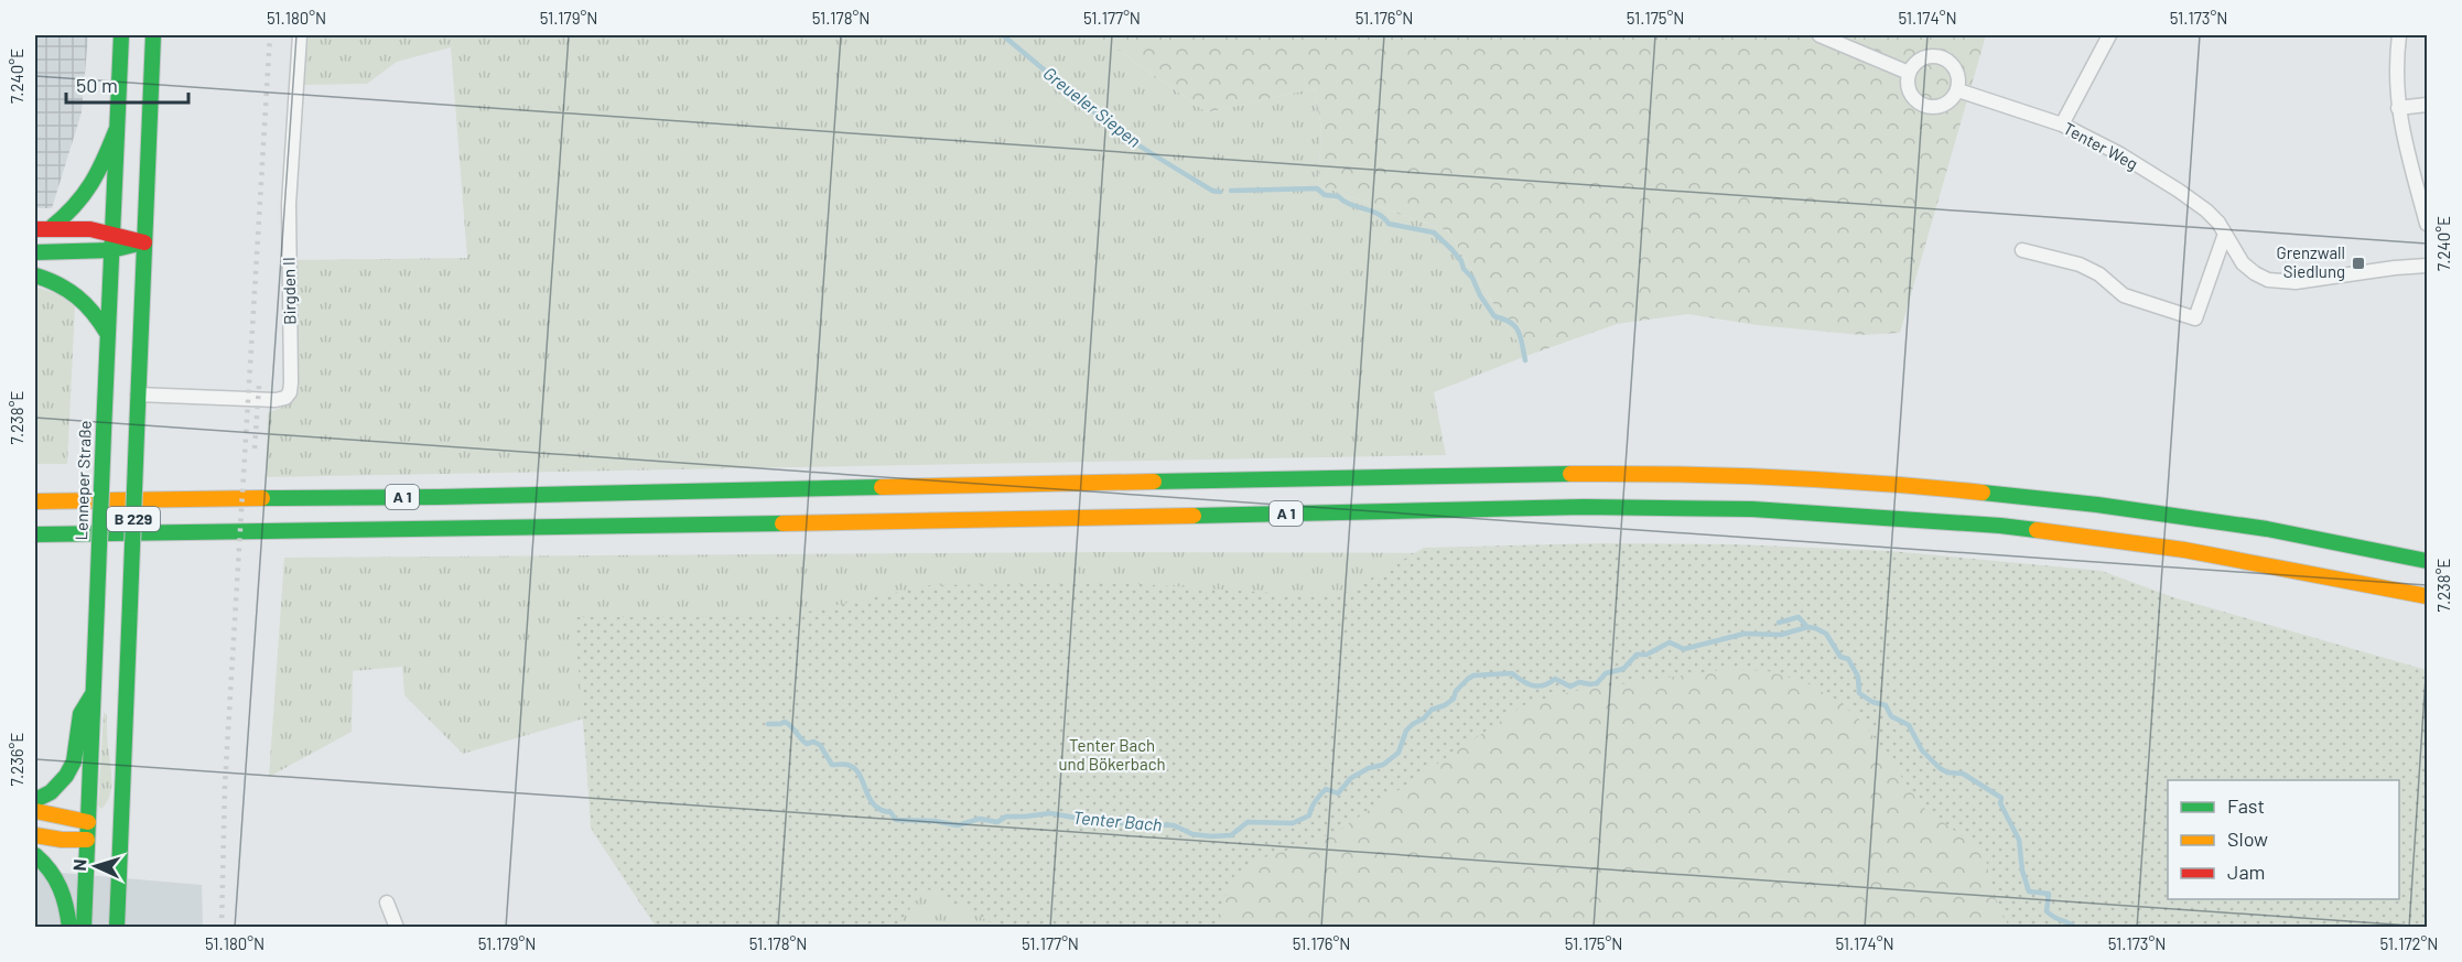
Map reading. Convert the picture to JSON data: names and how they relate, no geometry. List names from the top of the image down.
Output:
{
  "streets": {
    "main road": ["Lenneper Straße", "A 1", "B 229"],
    "street": ["Tenter Weg", "Birgden II"]
  },
  "crossings": [
    ["Birgden II", "Lenneper Straße"]
  ],
  "water": ["Greueler Siepen", "Tenter Bach"],
  "parks": ["Tenter Bach und Bökerbach"],
  "places": {
    "transit": ["Grenzwall Siedlung"]
  },
  "legend": ["Fast", "Slow", "Jam"],
  "scale_bar": "50 m",
  "north": "left",
  "coordinates": [
    "51.180°N",
    "51.179°N",
    "51.178°N",
    "51.177°N",
    "51.176°N",
    "51.175°N",
    "51.174°N",
    "51.173°N",
    "7.240°E",
    "7.238°E",
    "7.236°E",
    "51.172°N"
  ]
}
